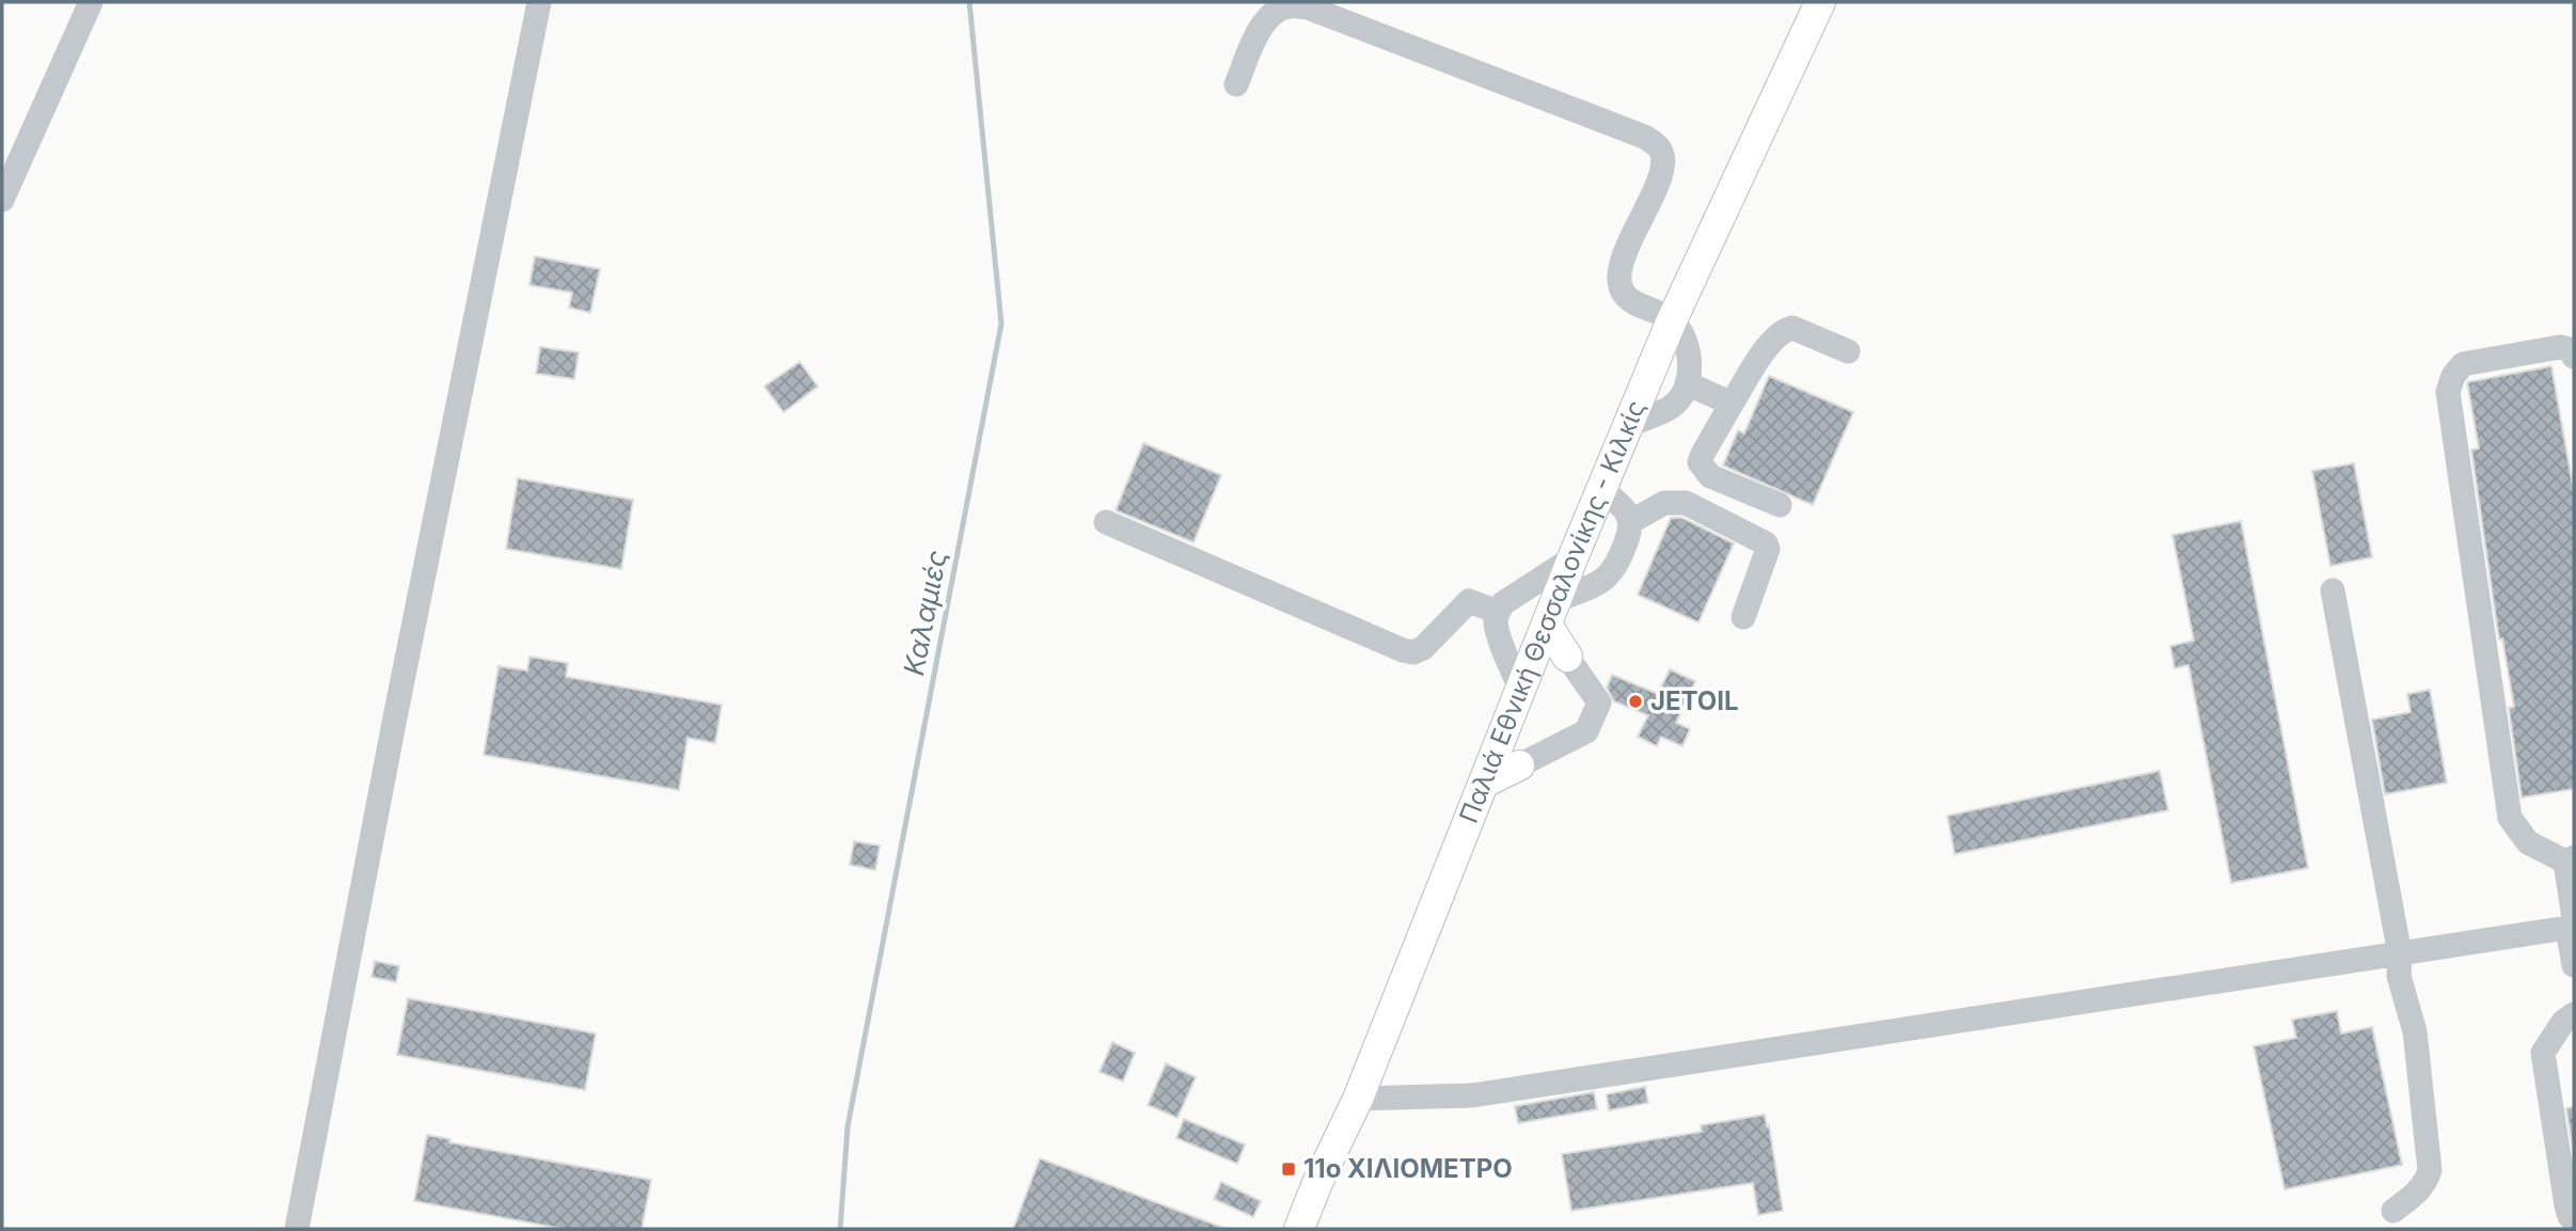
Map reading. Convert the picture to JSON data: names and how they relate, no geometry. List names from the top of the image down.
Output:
{
  "streets": {
    "main road": ["Παλιά Εθνική Θεσσαλονίκης - Κιλκίς"]
  },
  "water": ["Καλαμιές"],
  "places": {
    "other": ["JETOIL"],
    "transit": ["11ο ΧΙΛΙΟΜΕΤΡΟ"]
  }
}
